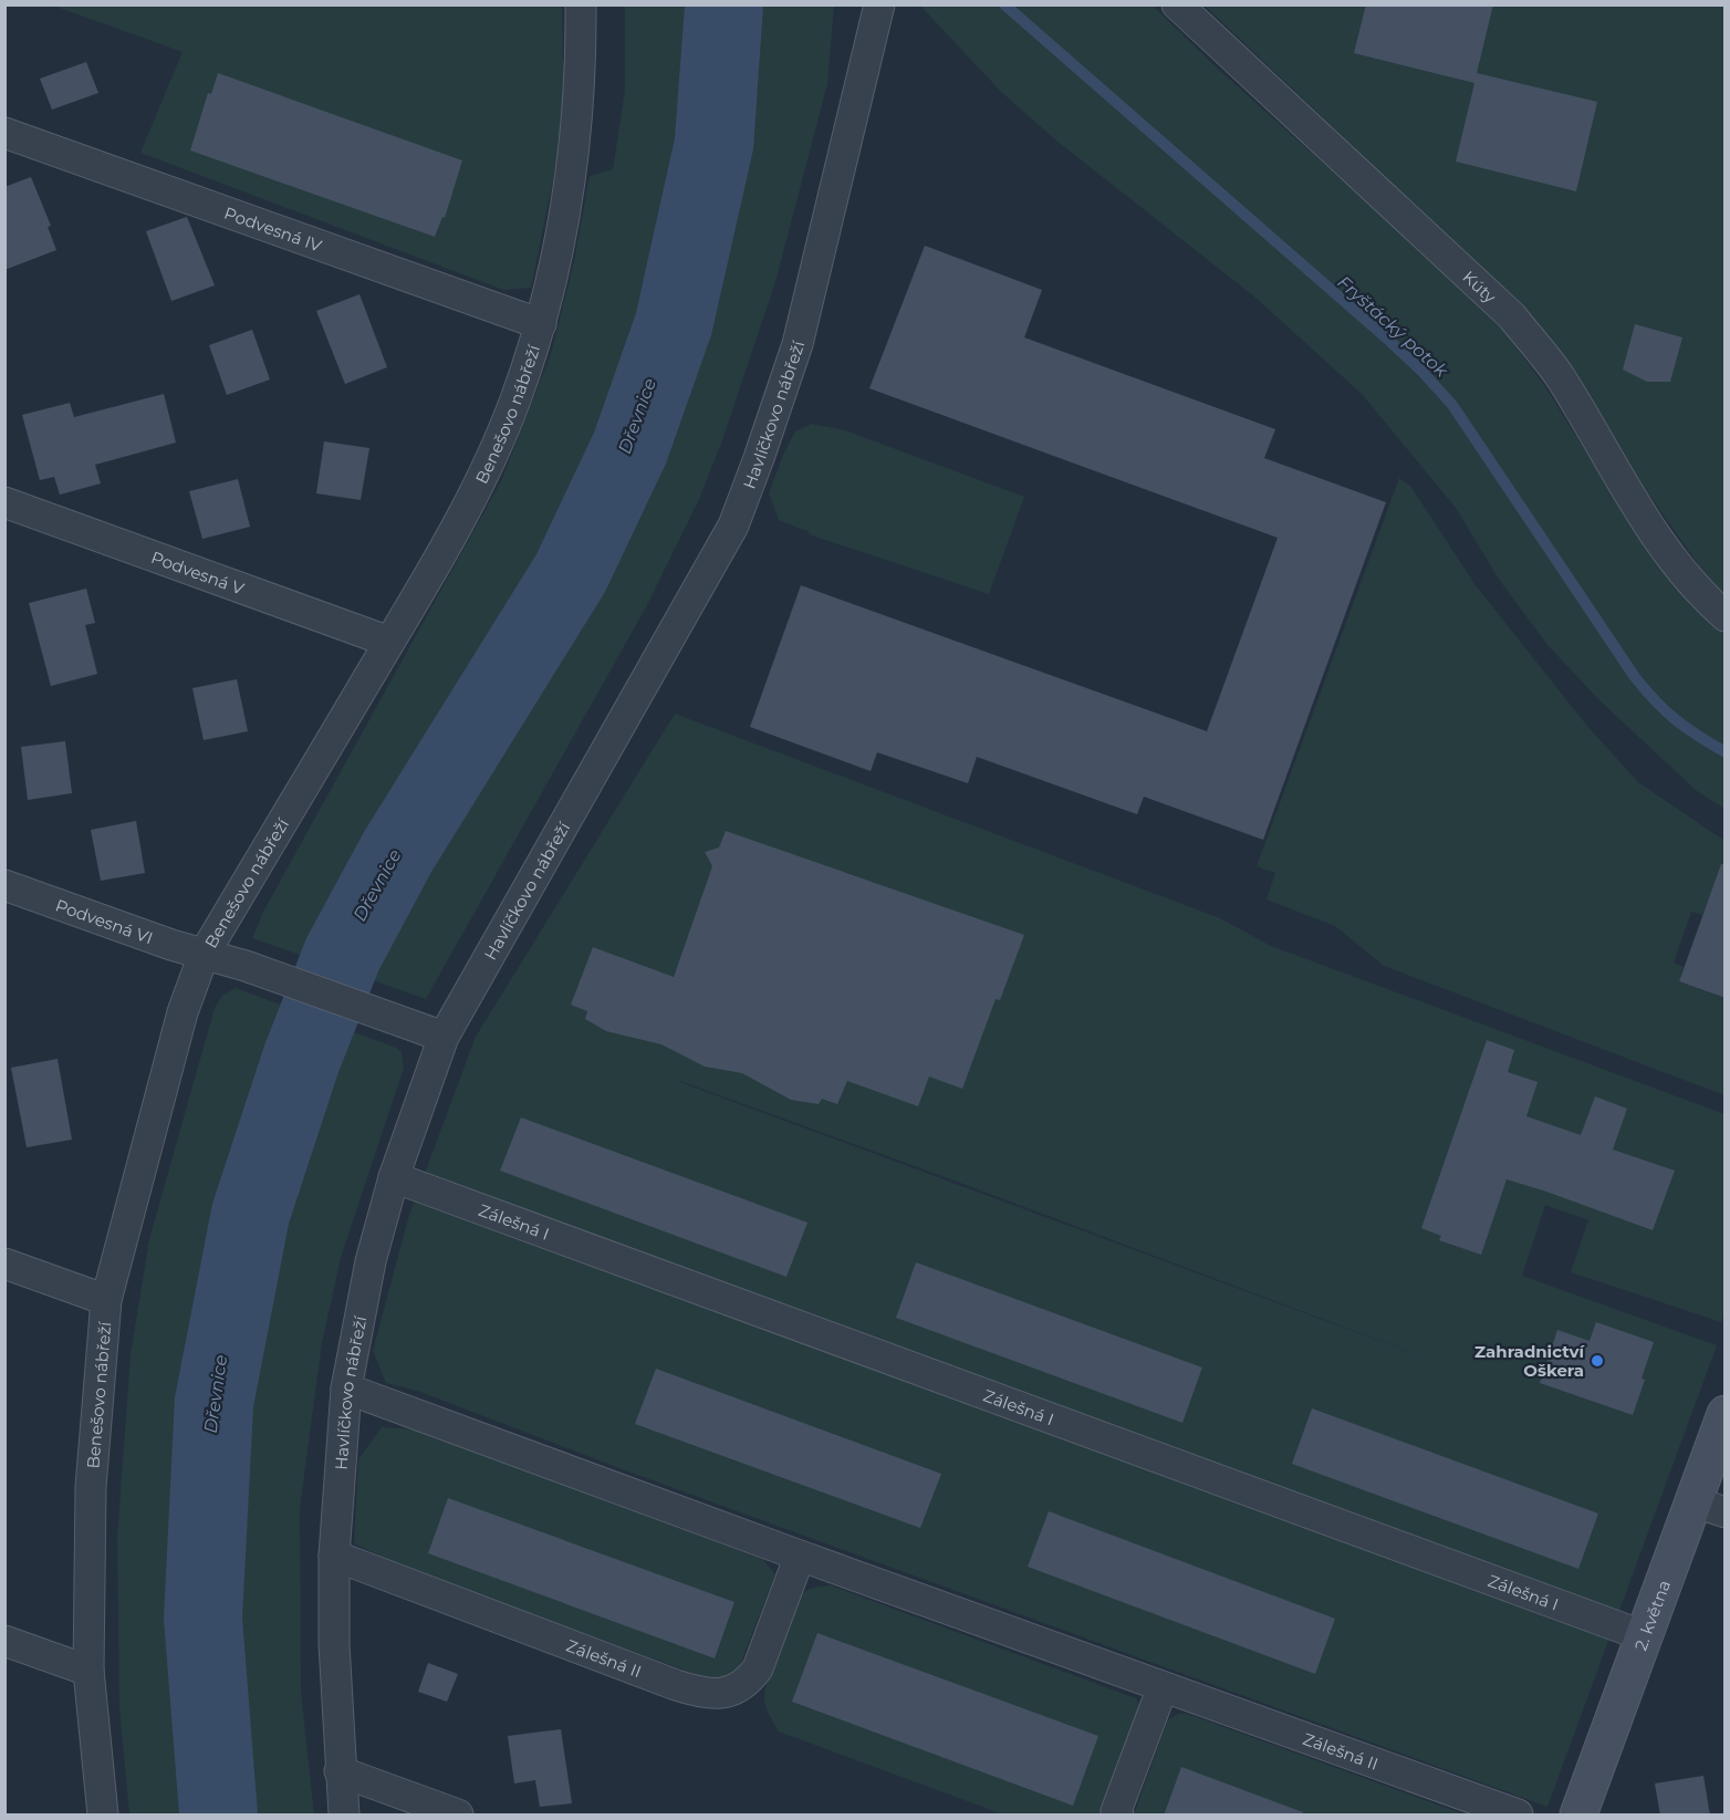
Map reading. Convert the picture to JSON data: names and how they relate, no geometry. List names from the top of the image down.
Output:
{
  "streets": {
    "street": [
      "Podvesná IV",
      "Kúty",
      "Havlíčkovo nábřeží",
      "Benešovo nábřeží",
      "Podvesná V",
      "Podvesná VI",
      "Zálešná I",
      "2. května",
      "Zálešná II"
    ]
  },
  "crossings": [
    ["Podvesná IV", "Benešovo nábřeží"],
    ["Havlíčkovo nábřeží", "Podvesná VI"],
    ["Havlíčkovo nábřeží", "Zálešná I"],
    ["Havlíčkovo nábřeží", "Zálešná II"],
    ["Benešovo nábřeží", "Podvesná V"],
    ["Benešovo nábřeží", "Podvesná VI"],
    ["Zálešná I", "2. května"]
  ],
  "water": ["Fryštácký potok", "Dřevnice"],
  "places": ["Zahradnictví Oškera"]
}
